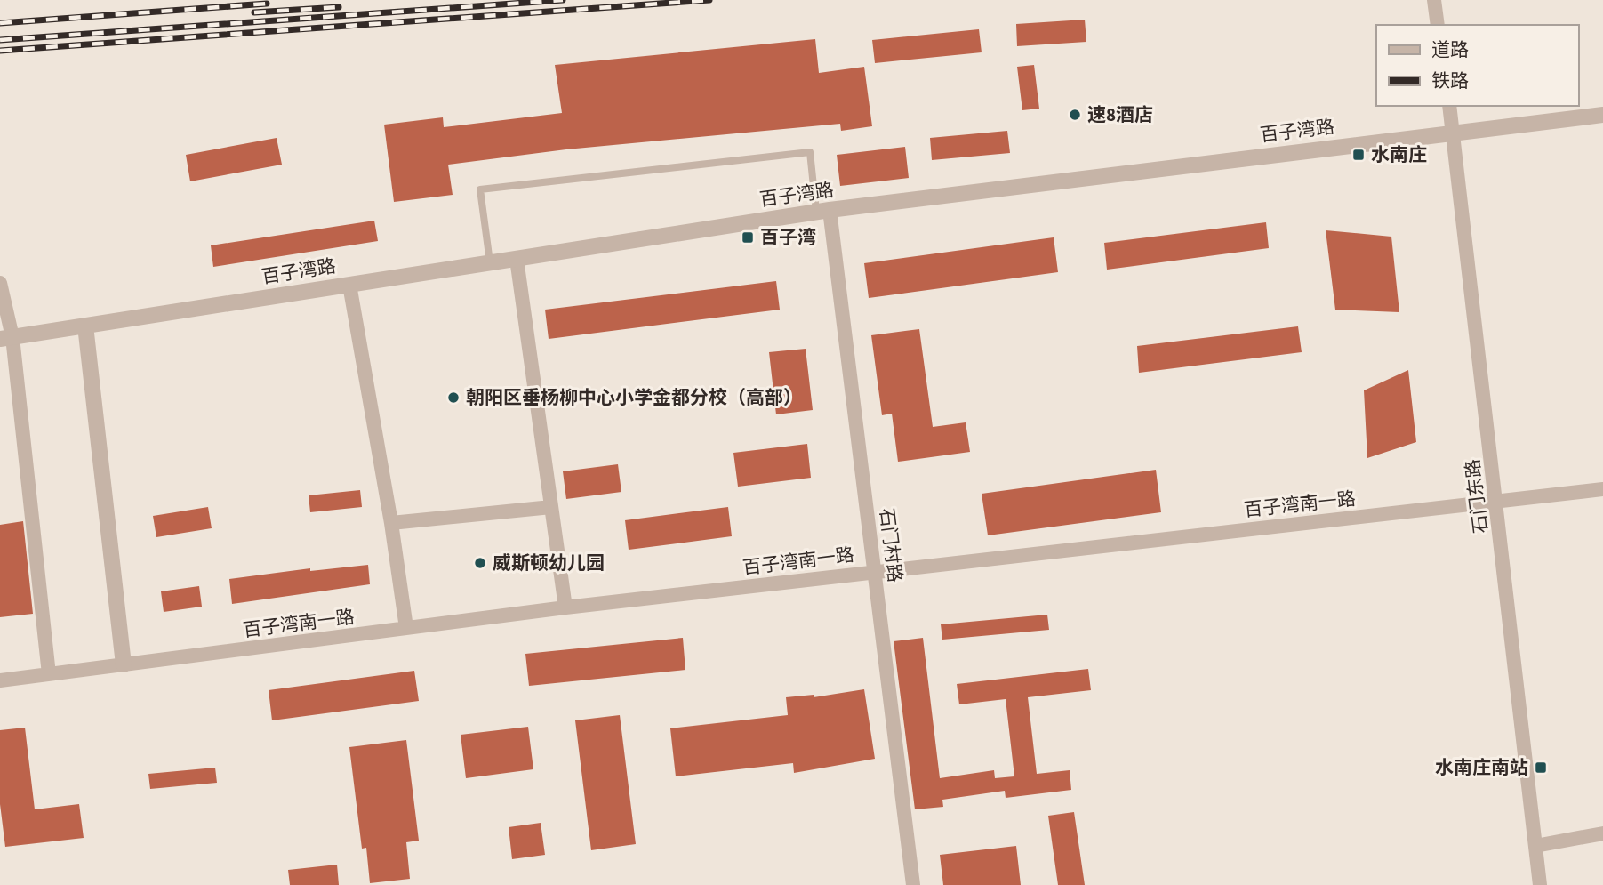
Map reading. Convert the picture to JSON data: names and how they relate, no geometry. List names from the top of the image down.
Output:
{
  "streets": {
    "street": [
      "百子湾路",
      "石门东路",
      "百子湾南一路",
      "石门村路"
    ]
  },
  "crossings": [
    ["百子湾路", "石门东路"],
    ["百子湾路", "石门村路"],
    ["石门东路", "百子湾南一路"],
    ["百子湾南一路", "石门村路"]
  ],
  "places": {
    "other": ["速8酒店", "朝阳区垂杨柳中心小学金都分校（高部）", "威斯顿幼儿园"],
    "transit": ["水南庄", "百子湾", "水南庄南站"]
  },
  "legend": ["道路", "铁路"]
}
